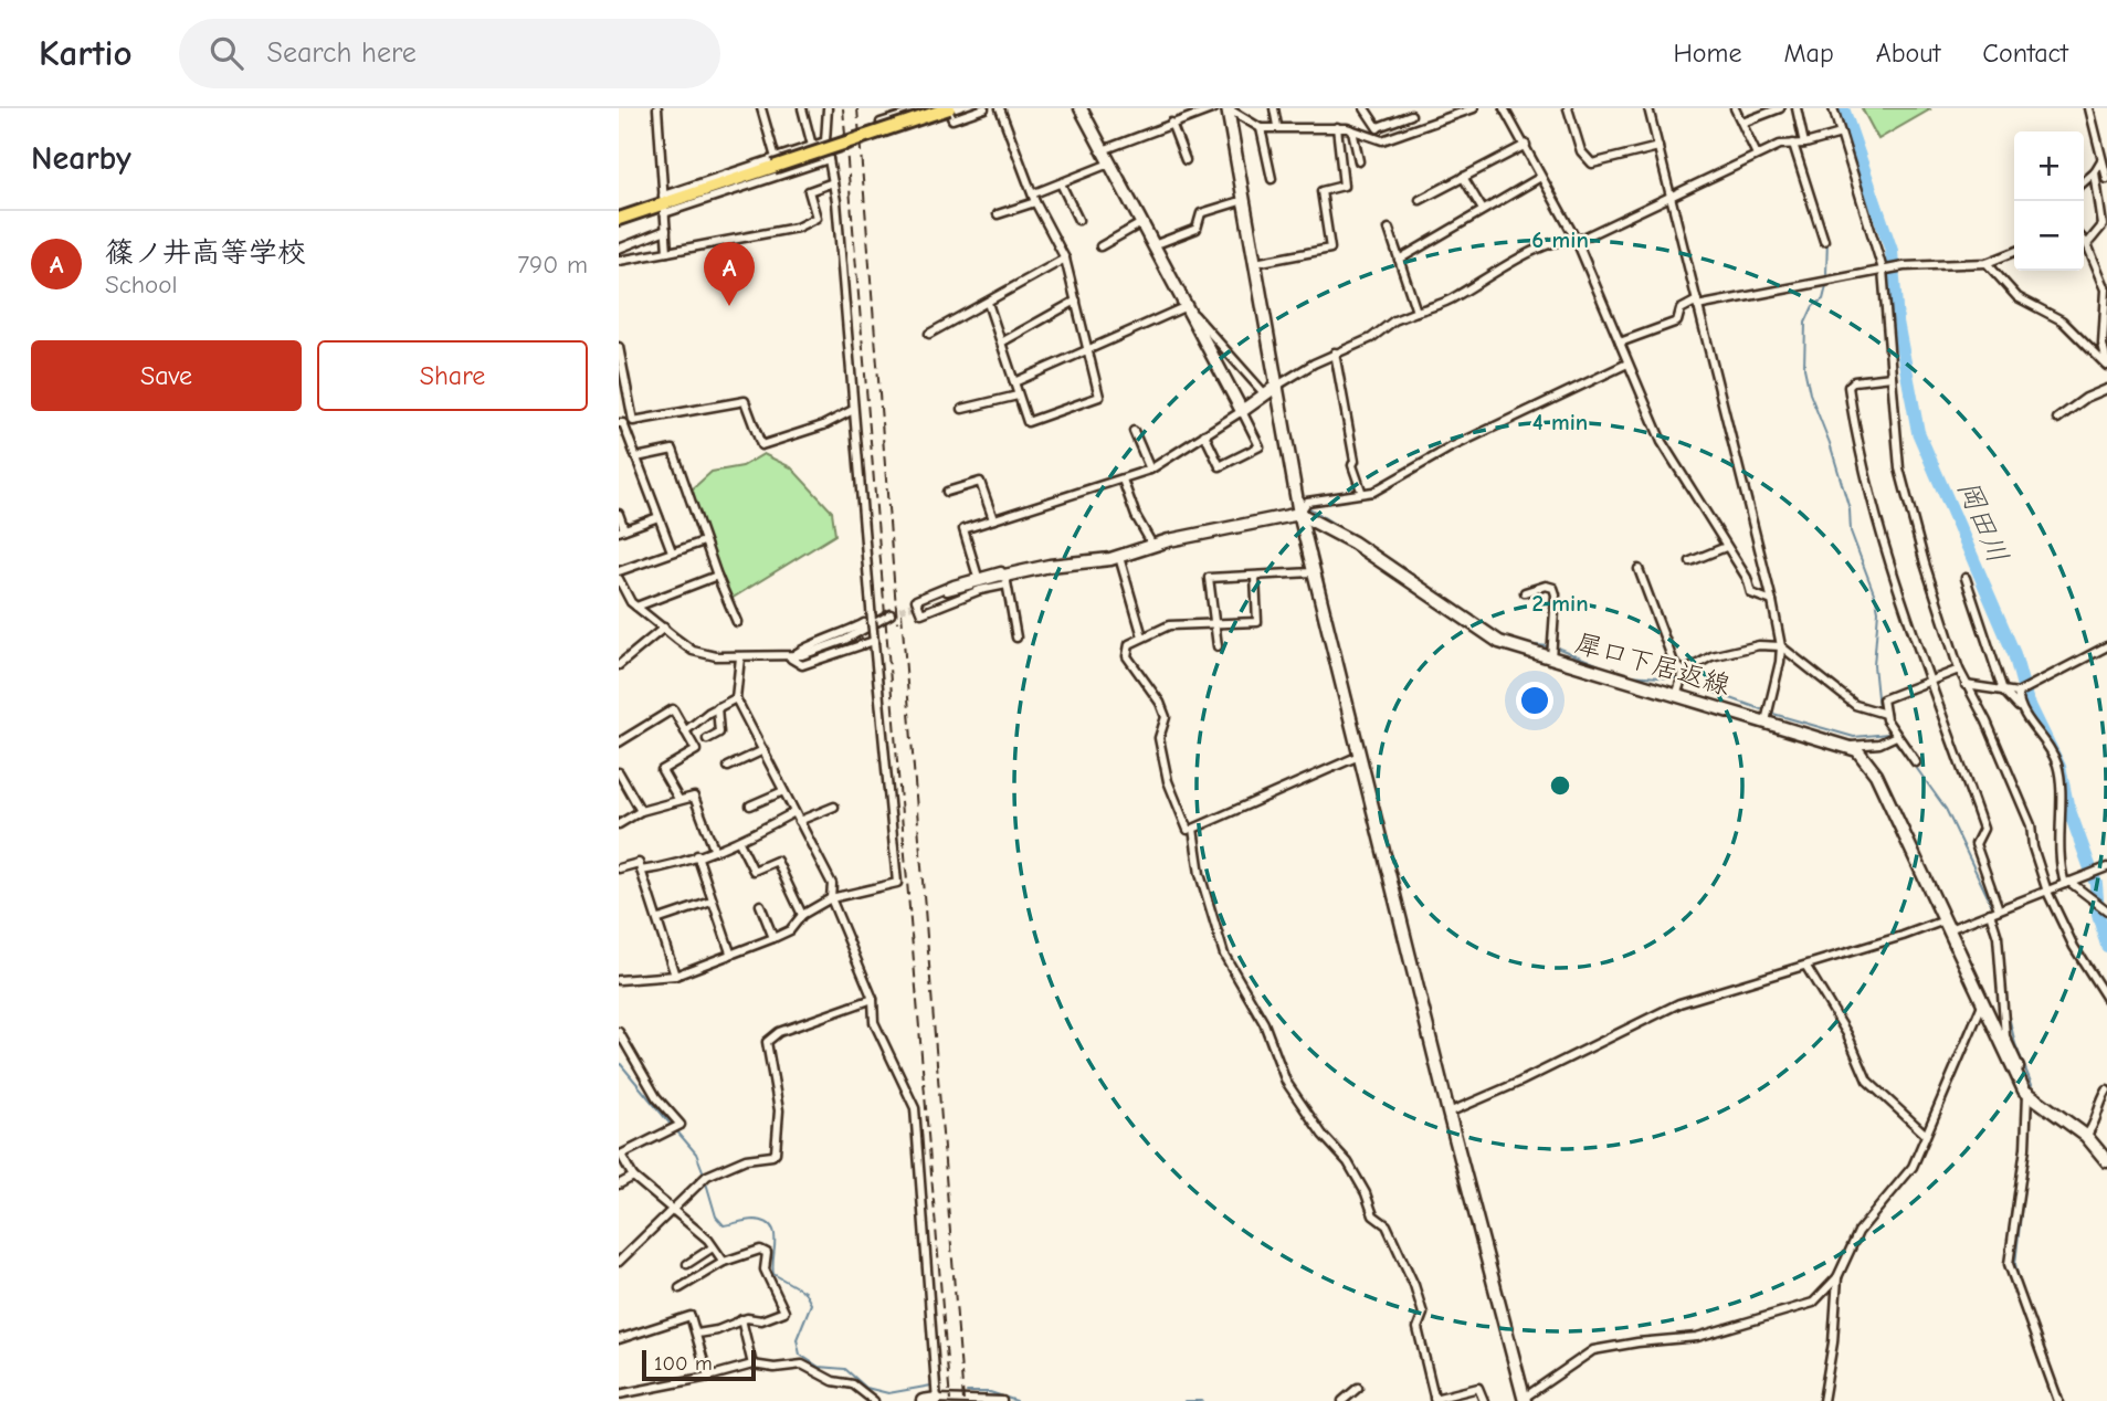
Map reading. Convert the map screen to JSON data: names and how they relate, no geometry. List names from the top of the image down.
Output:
{
  "streets": {
    "street": ["犀口下居返線"]
  },
  "water": ["岡田川"],
  "scale_bar": "100 m",
  "page": {
    "header": "Kartio",
    "search": "Search here",
    "nav": [
      "Home",
      "Map",
      "About",
      "Contact"
    ],
    "heading": "Nearby",
    "map_buttons": ["+", "−"],
    "list": [
      {
        "mark": "A",
        "name": "篠ノ井高等学校",
        "note": "School",
        "value": "790 m"
      }
    ],
    "pins": "A",
    "buttons": ["Save", "Share"],
    "scale": "100 m"
  },
  "rings": ["6 min", "4 min", "2 min"]
}
